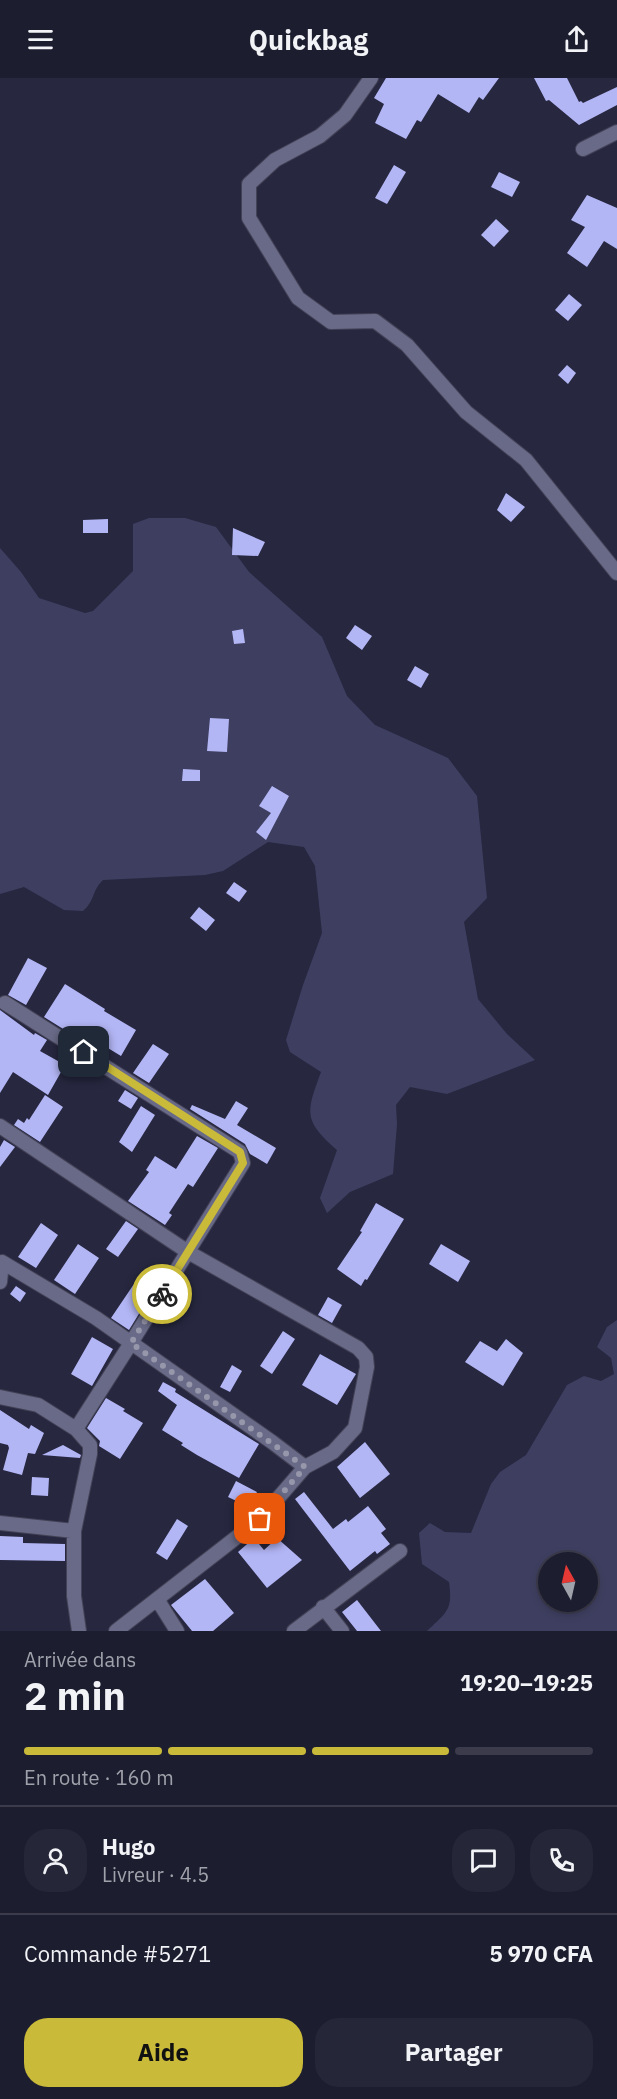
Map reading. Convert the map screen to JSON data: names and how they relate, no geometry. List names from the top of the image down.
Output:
{
  "north": "top",
  "page": {
    "header": "Quickbag",
    "heading": ["2 min", "Arrivée dans", "19:20–19:25"],
    "panel": [
      "Hugo",
      "Livreur · 4.5",
      "Commande #5271",
      "5 970 CFA"
    ],
    "bar": "En route · 160 m",
    "buttons": ["Aide", "Partager"]
  }
}
